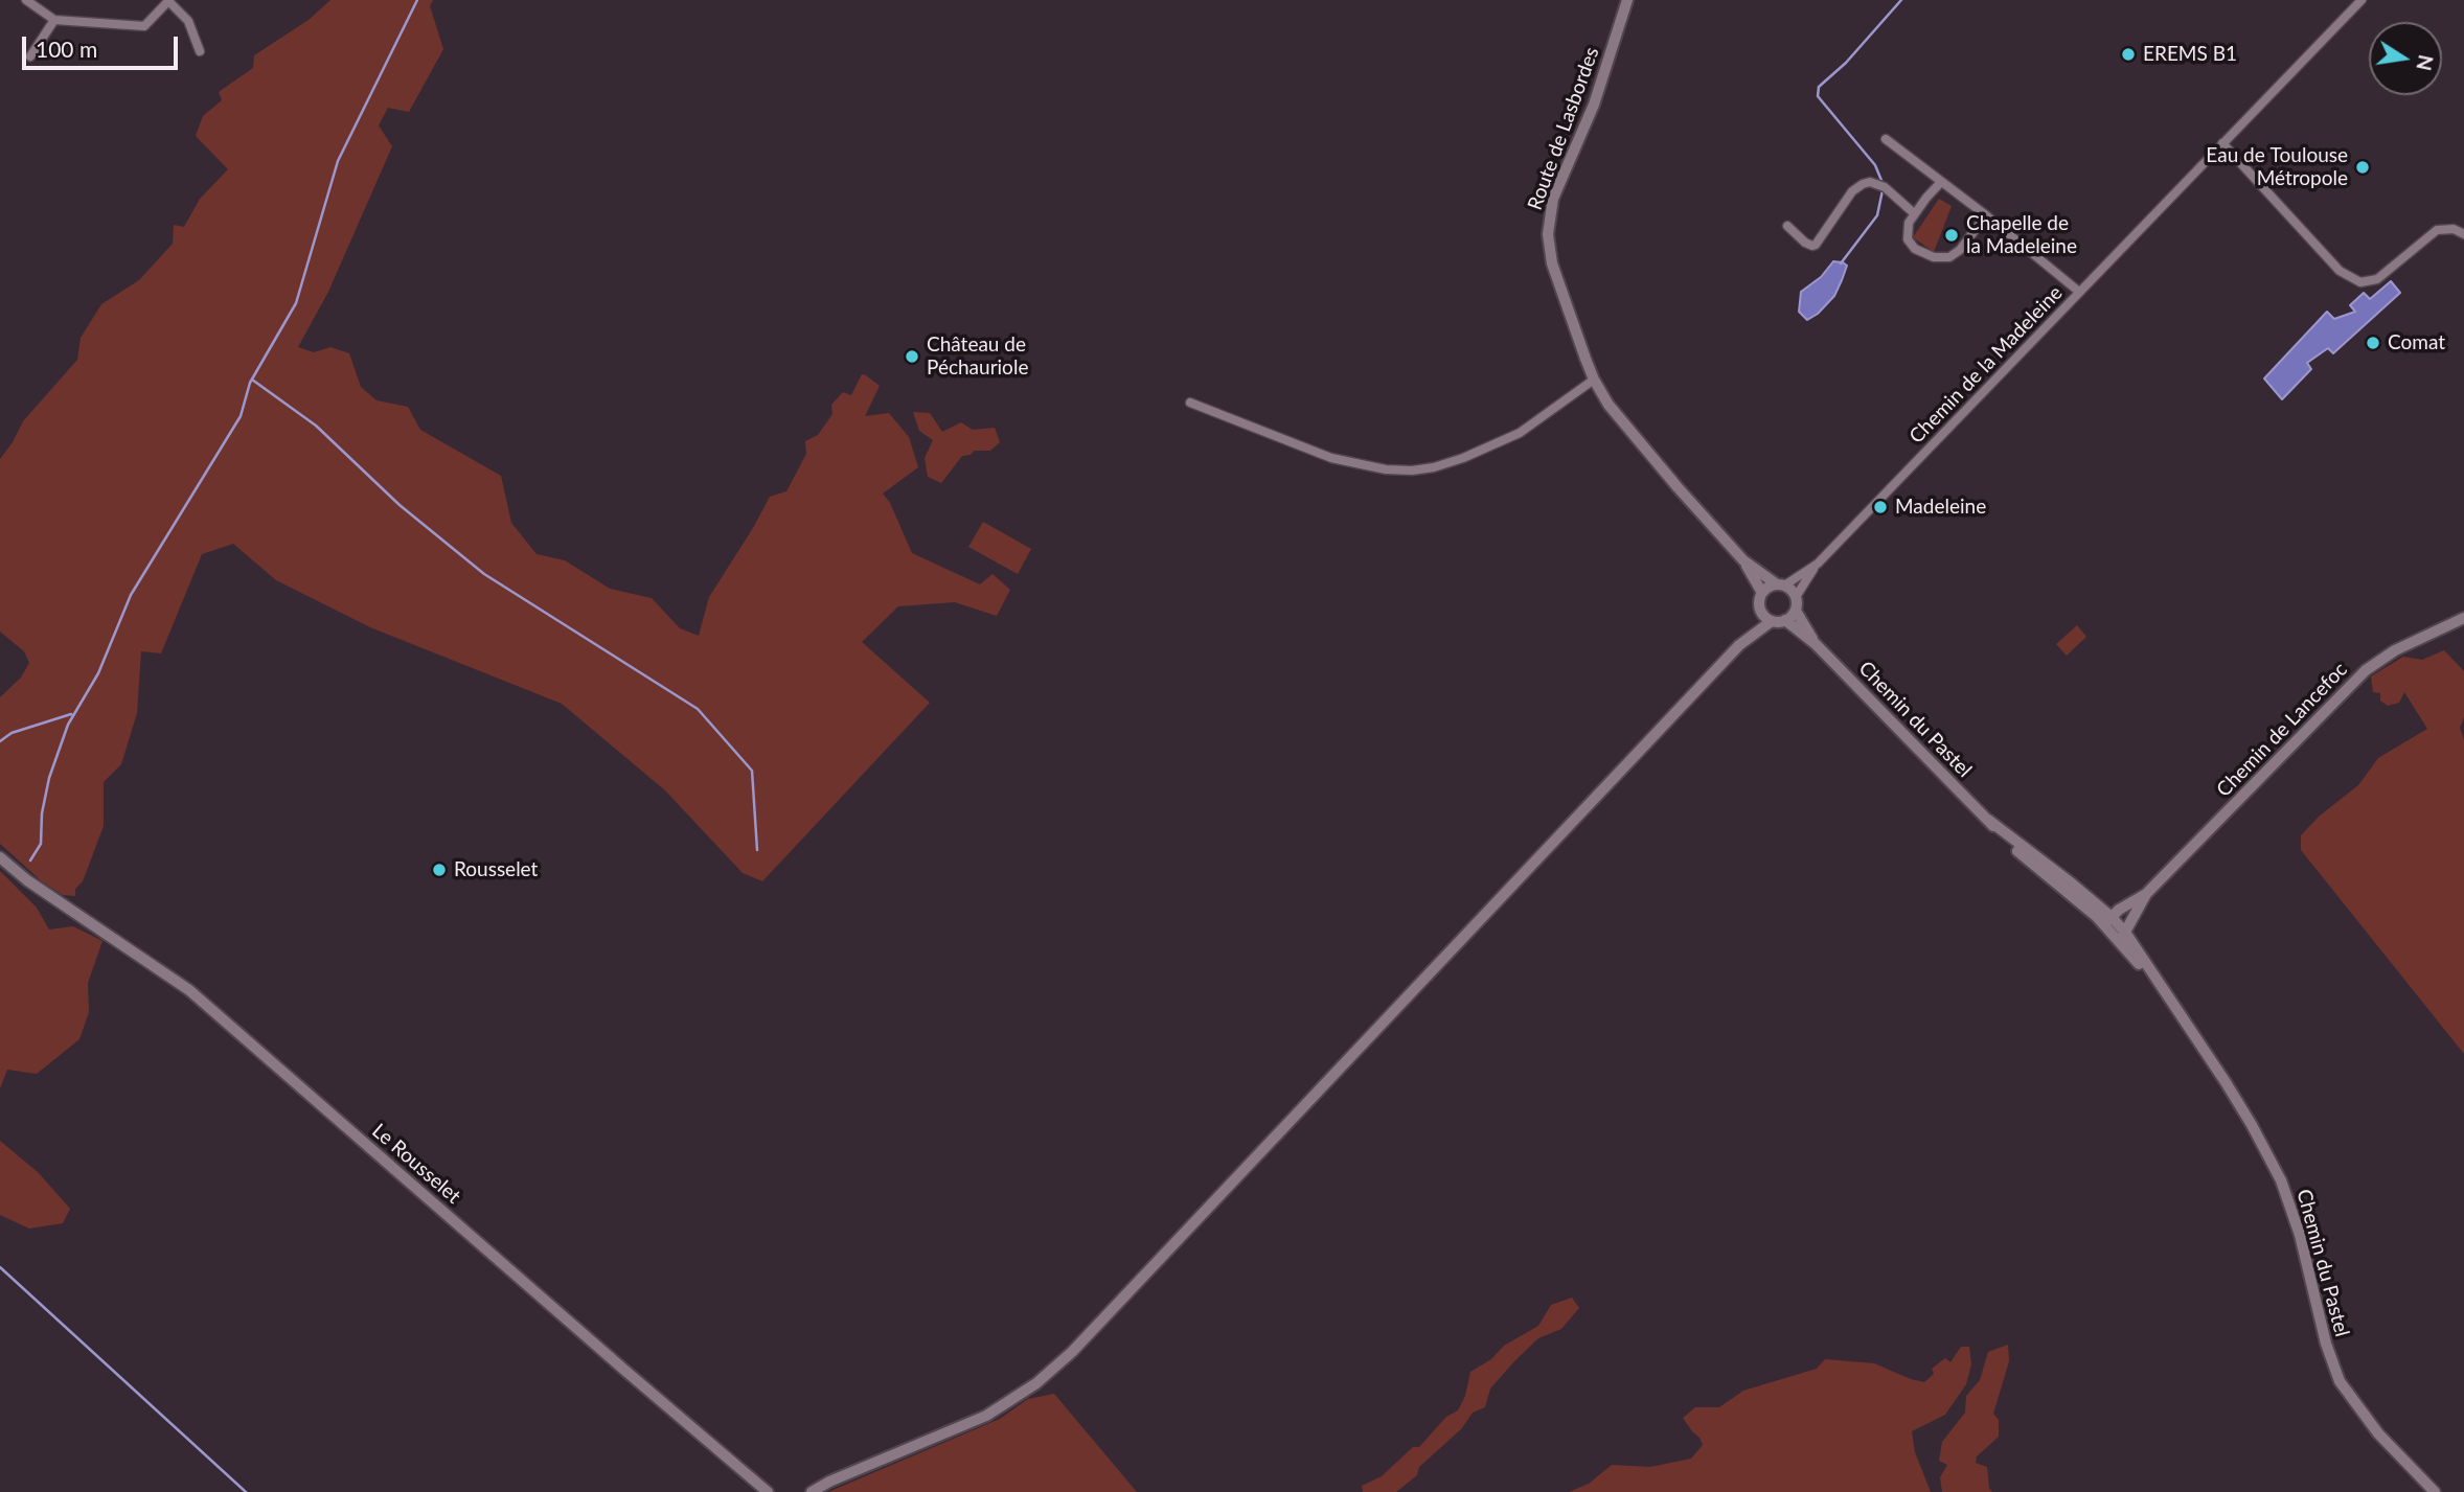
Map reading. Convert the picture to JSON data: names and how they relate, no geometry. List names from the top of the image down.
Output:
{
  "streets": {
    "street": [
      "Route de Lasbordes",
      "Chemin de la Madeleine",
      "Chemin du Pastel",
      "Chemin de Lancefoc",
      "Le Rousselet"
    ]
  },
  "crossings": [
    ["Route de Lasbordes", "Chemin de la Madeleine"],
    ["Route de Lasbordes", "Chemin du Pastel"],
    ["Chemin de la Madeleine", "Chemin du Pastel"],
    ["Chemin du Pastel", "Chemin de Lancefoc"]
  ],
  "places": [
    "EREMS B1",
    "Eau de Toulouse Métropole",
    "Chapelle de la Madeleine",
    "Comat",
    "Château de Péchauriole",
    "Madeleine",
    "Rousselet"
  ],
  "scale_bar": "100 m",
  "north": "right"
}
